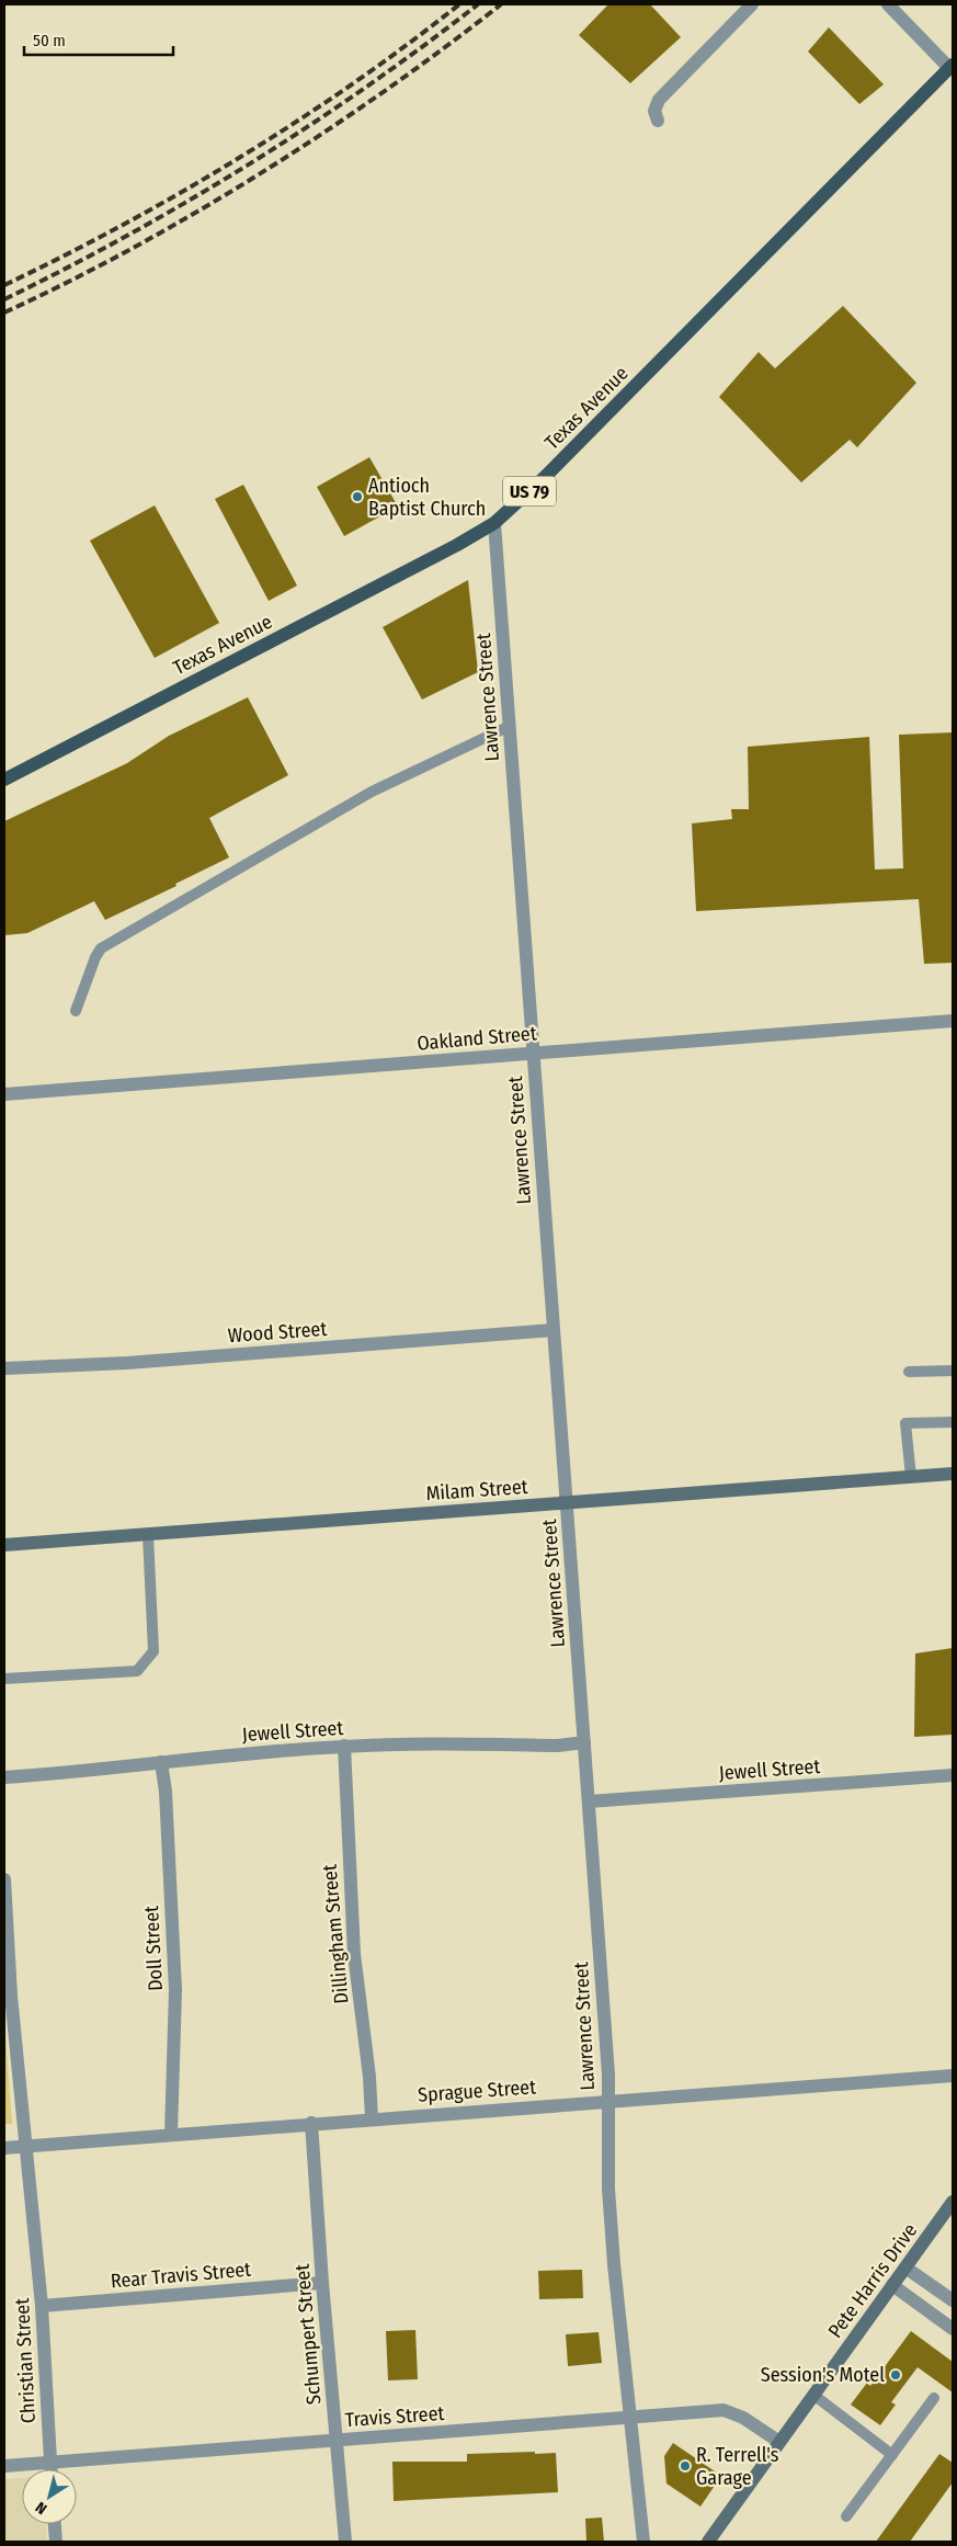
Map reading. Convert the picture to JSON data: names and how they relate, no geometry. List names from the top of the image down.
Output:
{
  "streets": {
    "main road": ["Texas Avenue", "US 79"],
    "street": [
      "Lawrence Street",
      "Oakland Street",
      "Wood Street",
      "Milam Street",
      "Jewell Street",
      "Dillingham Street",
      "Doll Street",
      "Sprague Street",
      "Rear Travis Street",
      "Pete Harris Drive",
      "Schumpert Street",
      "Christian Street",
      "Travis Street"
    ]
  },
  "crossings": [
    ["Texas Avenue", "Lawrence Street"],
    ["Lawrence Street", "Oakland Street"],
    ["Lawrence Street", "Wood Street"],
    ["Lawrence Street", "Milam Street"],
    ["Lawrence Street", "Jewell Street"],
    ["Lawrence Street", "Sprague Street"],
    ["Lawrence Street", "Travis Street"],
    ["Jewell Street", "Dillingham Street"],
    ["Jewell Street", "Doll Street"],
    ["Dillingham Street", "Sprague Street"],
    ["Doll Street", "Sprague Street"],
    ["Sprague Street", "Schumpert Street"],
    ["Sprague Street", "Christian Street"],
    ["Rear Travis Street", "Schumpert Street"],
    ["Rear Travis Street", "Christian Street"],
    ["Pete Harris Drive", "Travis Street"],
    ["Schumpert Street", "Travis Street"],
    ["Christian Street", "Travis Street"]
  ],
  "places": ["Antioch Baptist Church", "Session's Motel", "R. Terrell's Garage"],
  "scale_bar": "50 m",
  "north": "bottom left"
}
